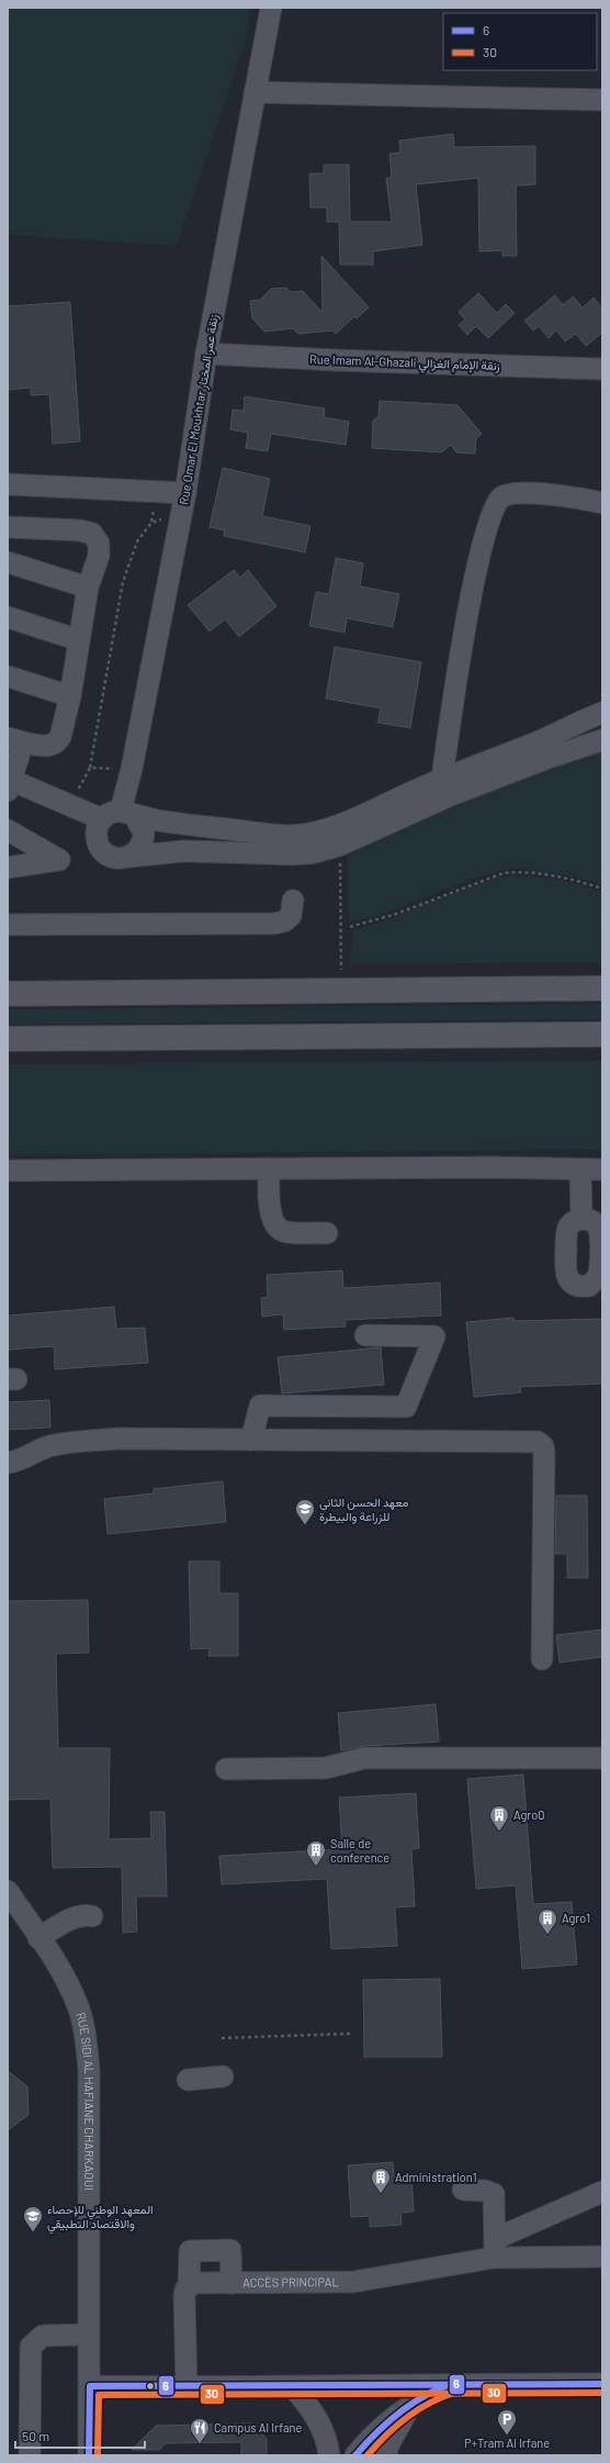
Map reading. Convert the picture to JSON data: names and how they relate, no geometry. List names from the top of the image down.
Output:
{
  "streets": {
    "street": [
      "Rue Imam Al-Ghazali زنقة الإمام الغزالي",
      "Rue Omar El Moukhtar زنقة عمر المختار",
      "RUE SIDI AL HAFIANE CHARKAOUI",
      "ACCÈS PRINCIPAL"
    ]
  },
  "crossings": [
    ["Rue Imam Al-Ghazali زنقة الإمام الغزالي", "Rue Omar El Moukhtar زنقة عمر المختار"]
  ],
  "places": {
    "school or university": ["معهد الحسن الثاني للزراعة والبيطرة", "المعهد الوطني للإحصاء والاقتصاد التطبيقي"],
    "building": [
      "Agro0",
      "Salle de conference",
      "Agro1",
      "Administration1"
    ],
    "parking": ["P+Tram Al Irfane"],
    "restaurant": ["Campus Al Irfane"]
  },
  "lines": ["transit line 6", "transit line 30"],
  "legend": ["6", "30"],
  "scale_bar": "50 m"
}
